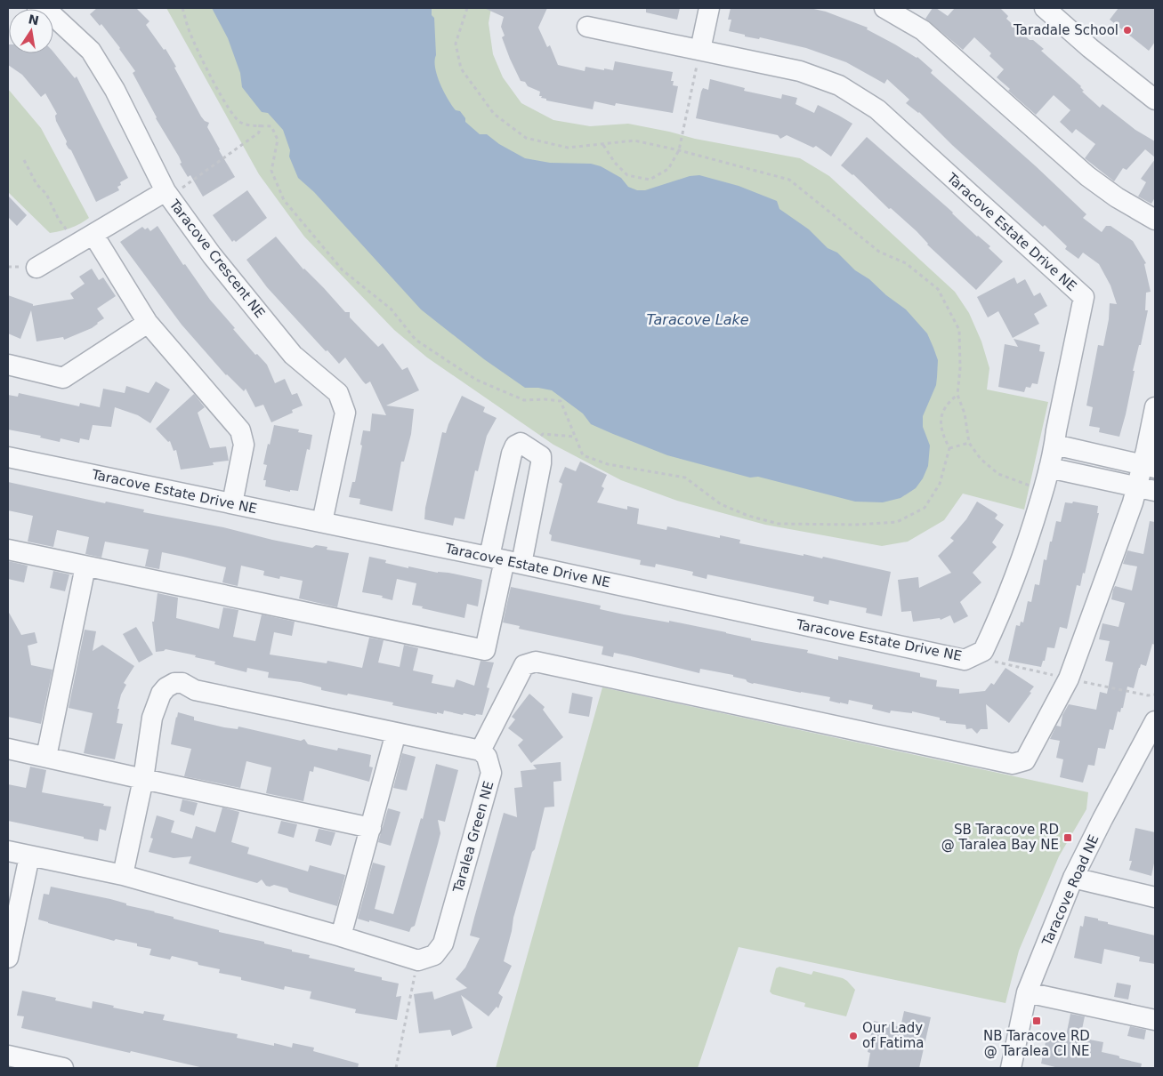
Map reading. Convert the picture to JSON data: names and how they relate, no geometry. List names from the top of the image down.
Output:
{
  "streets": {
    "street": [
      "Taracove Estate Drive NE",
      "Taracove Crescent NE",
      "Taralea Green NE",
      "Taracove Road NE"
    ]
  },
  "crossings": [
    ["Taracove Estate Drive NE", "Taracove Crescent NE"]
  ],
  "water": ["Taracove Lake"],
  "places": {
    "other": ["Taradale School", "Our Lady of Fatima"],
    "transit": ["SB Taracove RD @ Taralea Bay NE", "NB Taracove RD @ Taralea CI NE"]
  },
  "north": "top"
}
